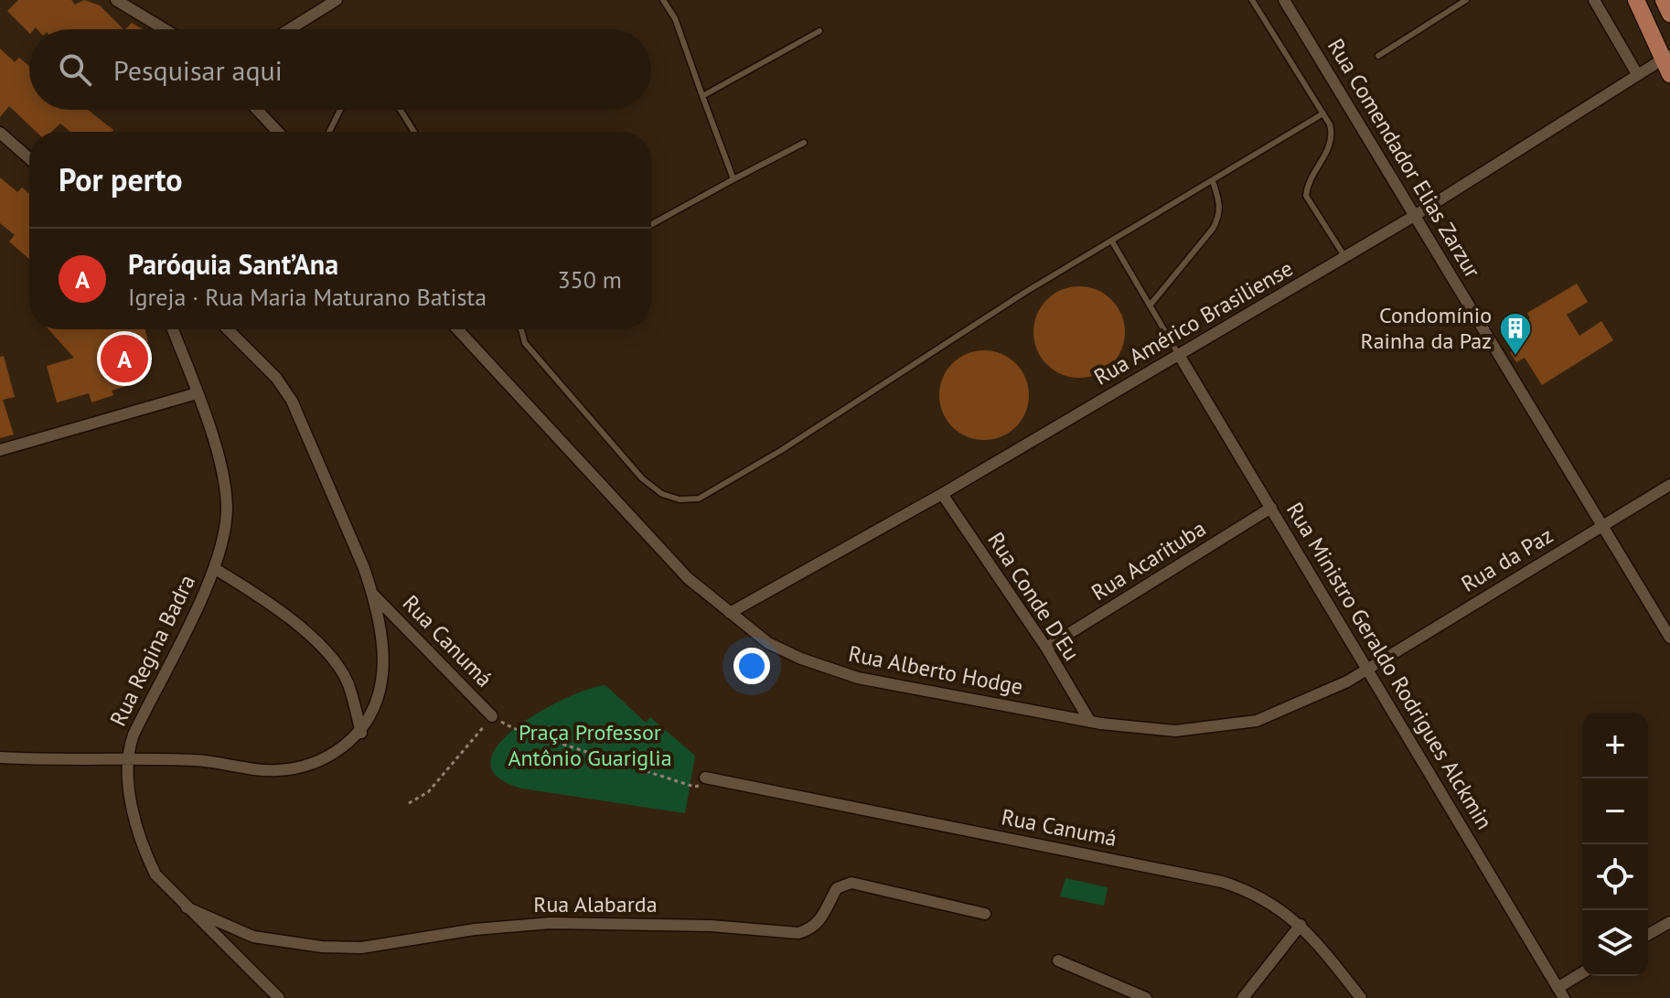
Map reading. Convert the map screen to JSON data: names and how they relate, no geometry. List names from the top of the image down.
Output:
{
  "streets": {
    "street": [
      "Rua Comendador Elias Zarzur",
      "Rua Américo Brasiliense",
      "Rua da Paz",
      "Rua Acarituba",
      "Rua Conde D'Eu",
      "Rua Canumá",
      "Rua Regina Badra",
      "Rua Ministro Geraldo Rodrigues Alckmin",
      "Rua Alberto Hodge",
      "Rua Alabarda"
    ]
  },
  "crossings": [
    ["Rua Comendador Elias Zarzur", "Rua Américo Brasiliense"],
    ["Rua Comendador Elias Zarzur", "Rua da Paz"],
    ["Rua Américo Brasiliense", "Rua Conde D'Eu"],
    ["Rua Américo Brasiliense", "Rua Ministro Geraldo Rodrigues Alckmin"],
    ["Rua Américo Brasiliense", "Rua Alberto Hodge"],
    ["Rua da Paz", "Rua Ministro Geraldo Rodrigues Alckmin"],
    ["Rua da Paz", "Rua Alberto Hodge"],
    ["Rua Acarituba", "Rua Conde D'Eu"],
    ["Rua Acarituba", "Rua Ministro Geraldo Rodrigues Alckmin"],
    ["Rua Conde D'Eu", "Rua Alberto Hodge"],
    ["Rua Regina Badra", "Rua Alabarda"],
    ["Rua Ministro Geraldo Rodrigues Alckmin", "Rua Alberto Hodge"]
  ],
  "parks": ["Praça Professor Antônio Guariglia"],
  "places": {
    "building": ["Condomínio Rainha da Paz"]
  },
  "page": {
    "search": "Pesquisar aqui",
    "heading": "Por perto",
    "list": [
      {
        "mark": "A",
        "name": "Paróquia Sant’Ana",
        "note": "Igreja · Rua Maria Maturano Batista",
        "value": "350 m"
      }
    ],
    "pins": "A",
    "map_buttons": ["+", "−"]
  }
}
